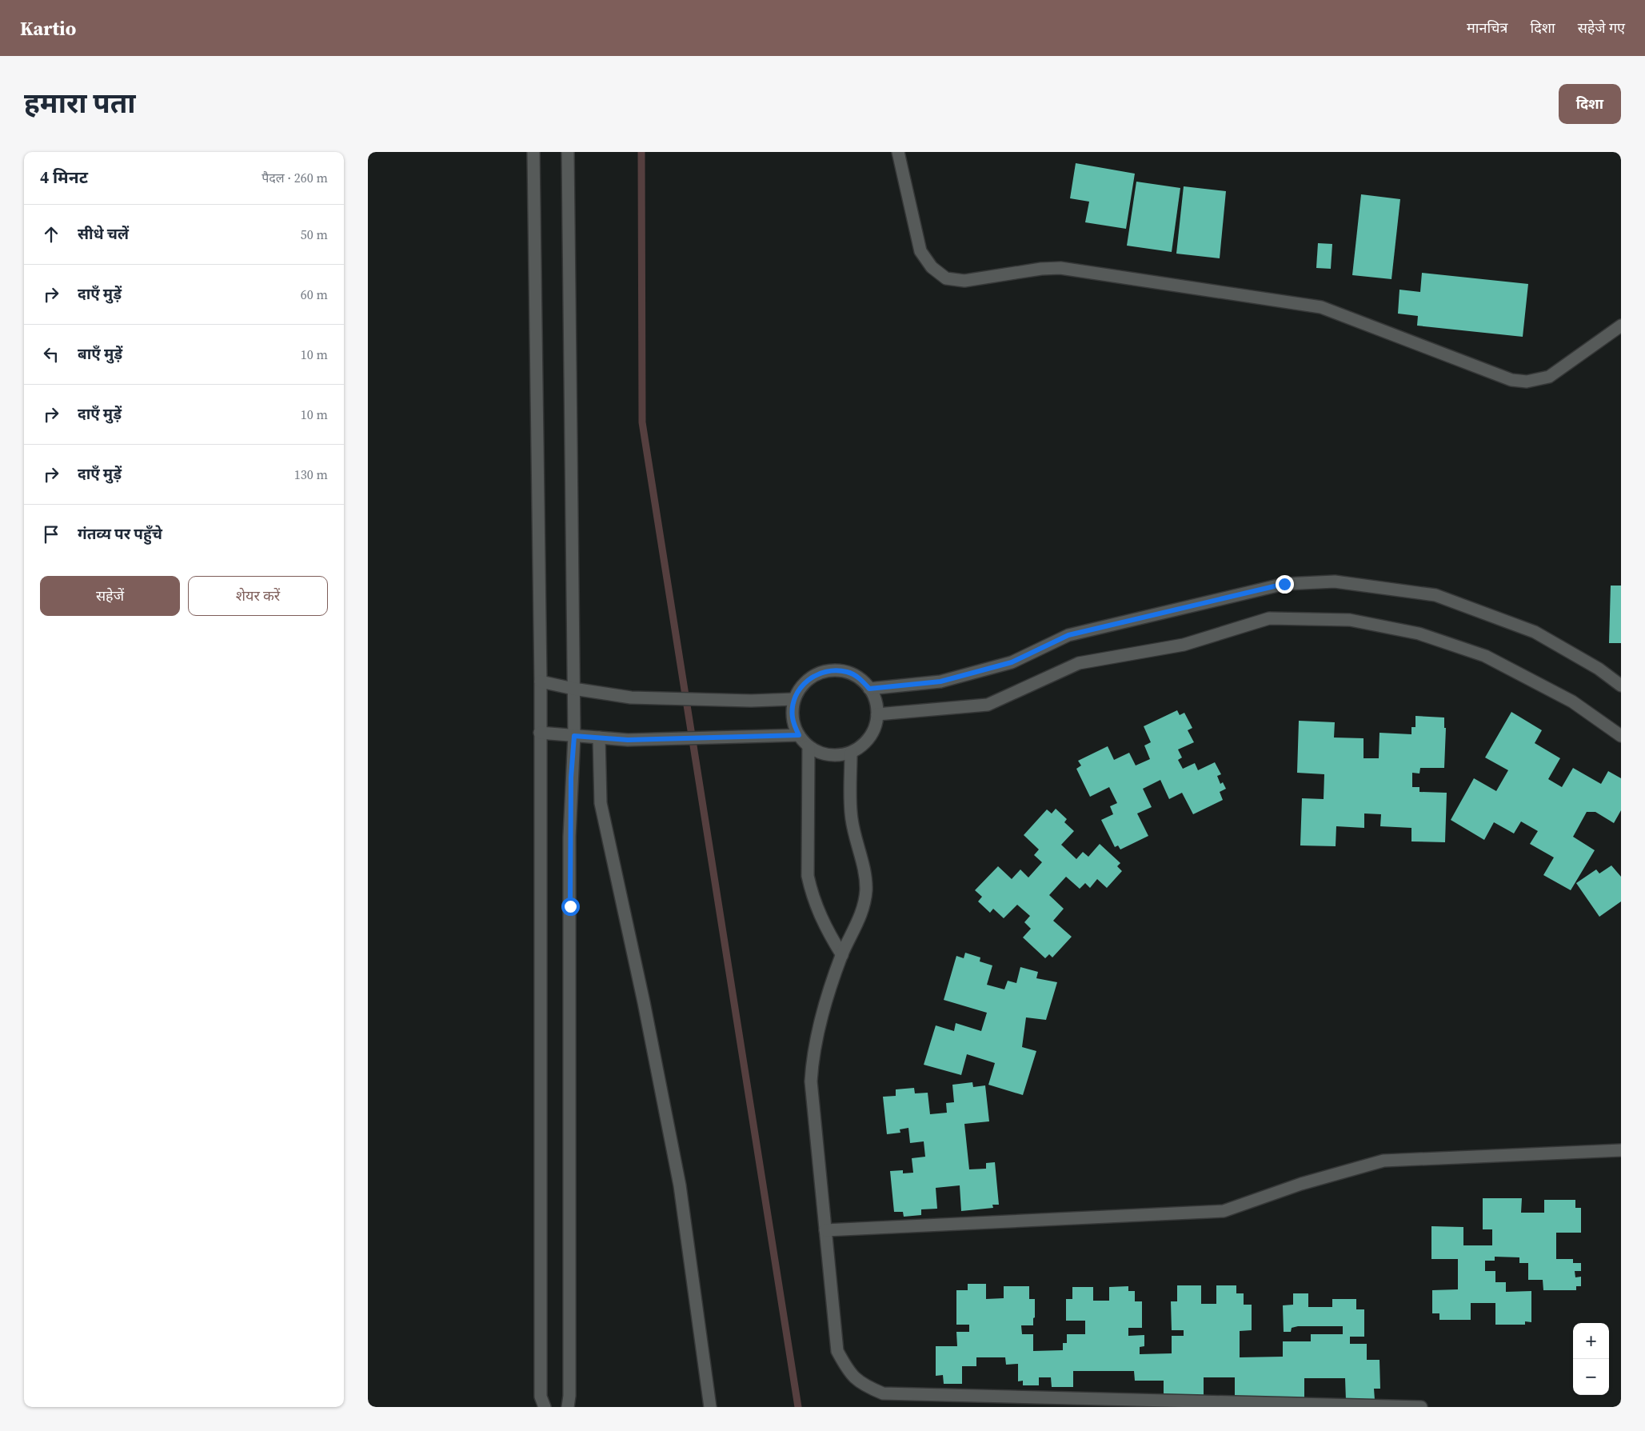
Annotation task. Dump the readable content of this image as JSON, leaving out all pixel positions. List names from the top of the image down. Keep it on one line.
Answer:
{"page":{"header":"Kartio","nav":["मानचित्र","दिशा","सहेजे गए"],"title":"हमारा पता","buttons":["दिशा",["सहेजें","शेयर करें"]],"heading":["4 मिनट","पैदल · 260 m"],"list":[["सीधे चलें","50 m"],["दाएँ मुड़ें","60 m"],["बाएँ मुड़ें","10 m"],["दाएँ मुड़ें","10 m"],["दाएँ मुड़ें","130 m"],"गंतव्य पर पहुँचे"],"map_buttons":["+","−"]}}
